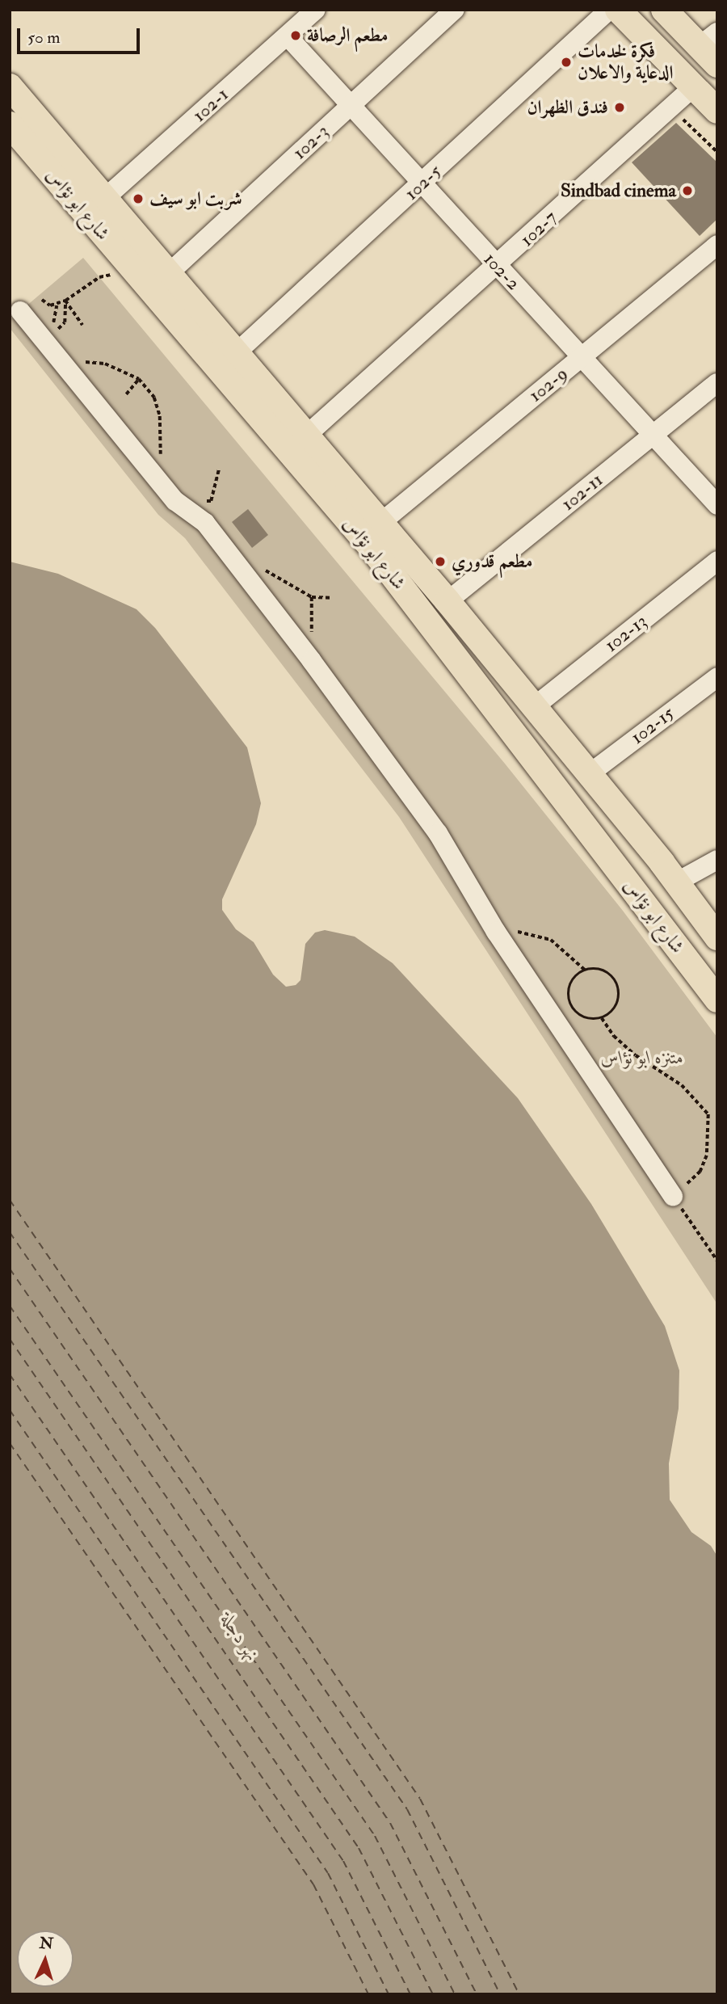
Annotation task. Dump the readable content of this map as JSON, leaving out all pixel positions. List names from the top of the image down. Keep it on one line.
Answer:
{"streets":{"main road":["شارع ابو نؤاس"],"street":["102-1","102-3","102-5","102-7","102-2","102-9","102-11","102-13","102-15"]},"crossings":[["102-1","شارع ابو نؤاس"],["102-1","102-2"],["102-3","شارع ابو نؤاس"],["102-3","102-2"],["102-5","شارع ابو نؤاس"],["102-5","102-2"],["شارع ابو نؤاس","102-7"],["شارع ابو نؤاس","102-9"],["شارع ابو نؤاس","102-11"],["شارع ابو نؤاس","102-13"],["شارع ابو نؤاس","102-15"],["102-7","102-2"],["102-2","102-9"],["102-2","102-11"]],"water":["نهر دجلة"],"parks":["متنزه ابو نؤاس"],"places":["مطعم الرصافة","فكرة لخدمات الدعاية والاعلان","فندق الظهران","Sindbad cinema","شربت ابو سيف","مطعم قدوري"],"scale_bar":"50 m","north":"top"}
